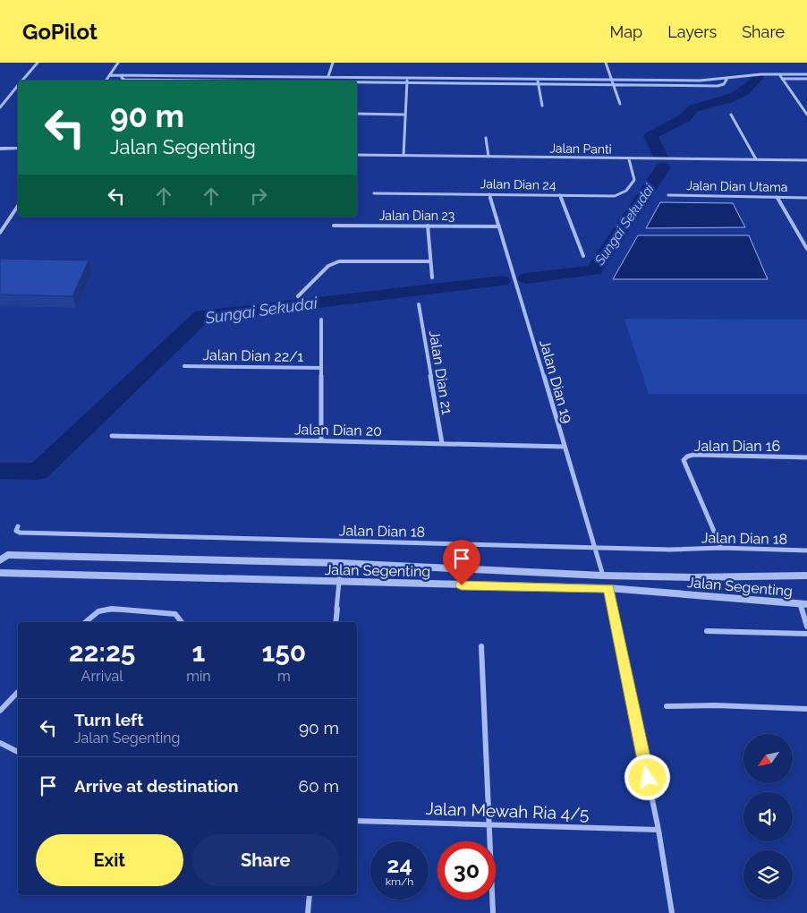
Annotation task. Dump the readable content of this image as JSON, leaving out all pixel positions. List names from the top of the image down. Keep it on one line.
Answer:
{"streets":{"street":["Jalan Panti","Jalan Dian 24","Jalan Dian Utama","Jalan Dian 23","Jalan Dian 22/1","Jalan Dian 21","Jalan Dian 19","Jalan Dian 20","Jalan Dian 16","Jalan Dian 18","Jalan Segenting","Jalan Mewah Ria 4/5"]},"crossings":[["Jalan Panti","Jalan Dian 24"],["Jalan Dian 24","Jalan Dian 19"],["Jalan Dian 23","Jalan Dian 19"],["Jalan Dian 21","Jalan Dian 20"],["Jalan Dian 19","Jalan Dian 20"],["Jalan Dian 19","Jalan Dian 18"],["Jalan Dian 19","Jalan Segenting"],["Jalan Dian 16","Jalan Dian 18"]],"water":["Sungai Sekudai"],"north":"bottom left","page":{"header":"GoPilot","nav":["Map","Layers","Share"],"turn":["90 m","Jalan Segenting"],"eta":["22:25","Arrival","1","min","150","m"],"list":[{"name":"Turn left","note":"Jalan Segenting","value":"90 m"},{"name":"Arrive at destination","value":"60 m"}],"buttons":["Exit","Share"],"speed":"24 km/h","limit":"30"}}
